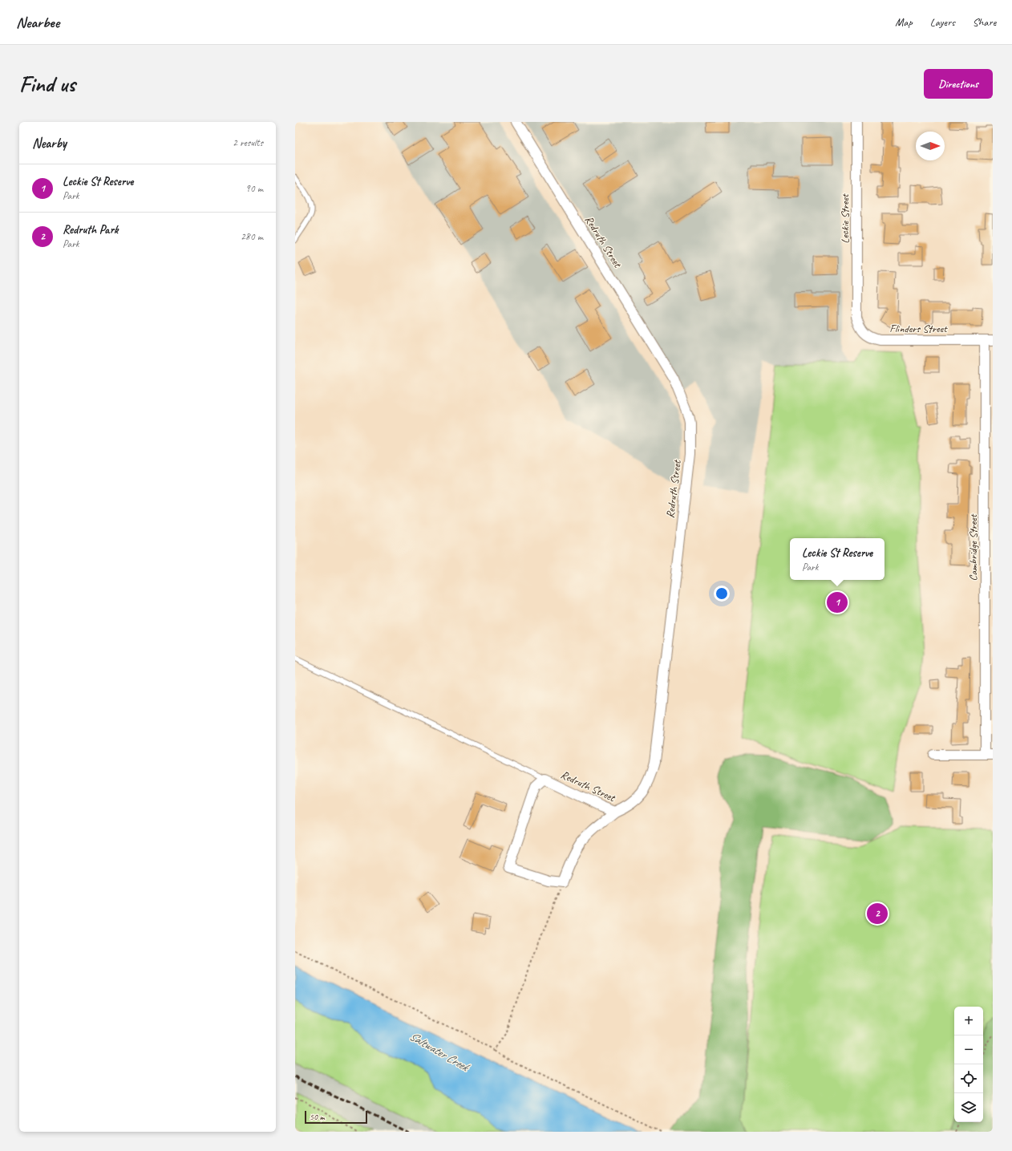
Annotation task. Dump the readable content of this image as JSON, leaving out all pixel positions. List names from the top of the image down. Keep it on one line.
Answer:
{"streets":{"street":["Leckie Street","Redruth Street","Flinders Street","Cambridge Street"]},"crossings":[["Leckie Street","Flinders Street"],["Flinders Street","Cambridge Street"]],"water":["Saltwater Creek"],"scale_bar":"50 m","north":"right","page":{"header":"Nearbee","nav":["Map","Layers","Share"],"buttons":"Directions","title":"Find us","heading":["Nearby","2 results"],"list":[{"mark":"1","name":"Leckie St Reserve","note":"Park","value":"90 m"},{"mark":"2","name":"Redruth Park","note":"Park","value":"280 m"}],"popup":["Leckie St Reserve","Park"],"pins":["1","2"],"map_buttons":["+","−"],"scale":"50 m"}}
